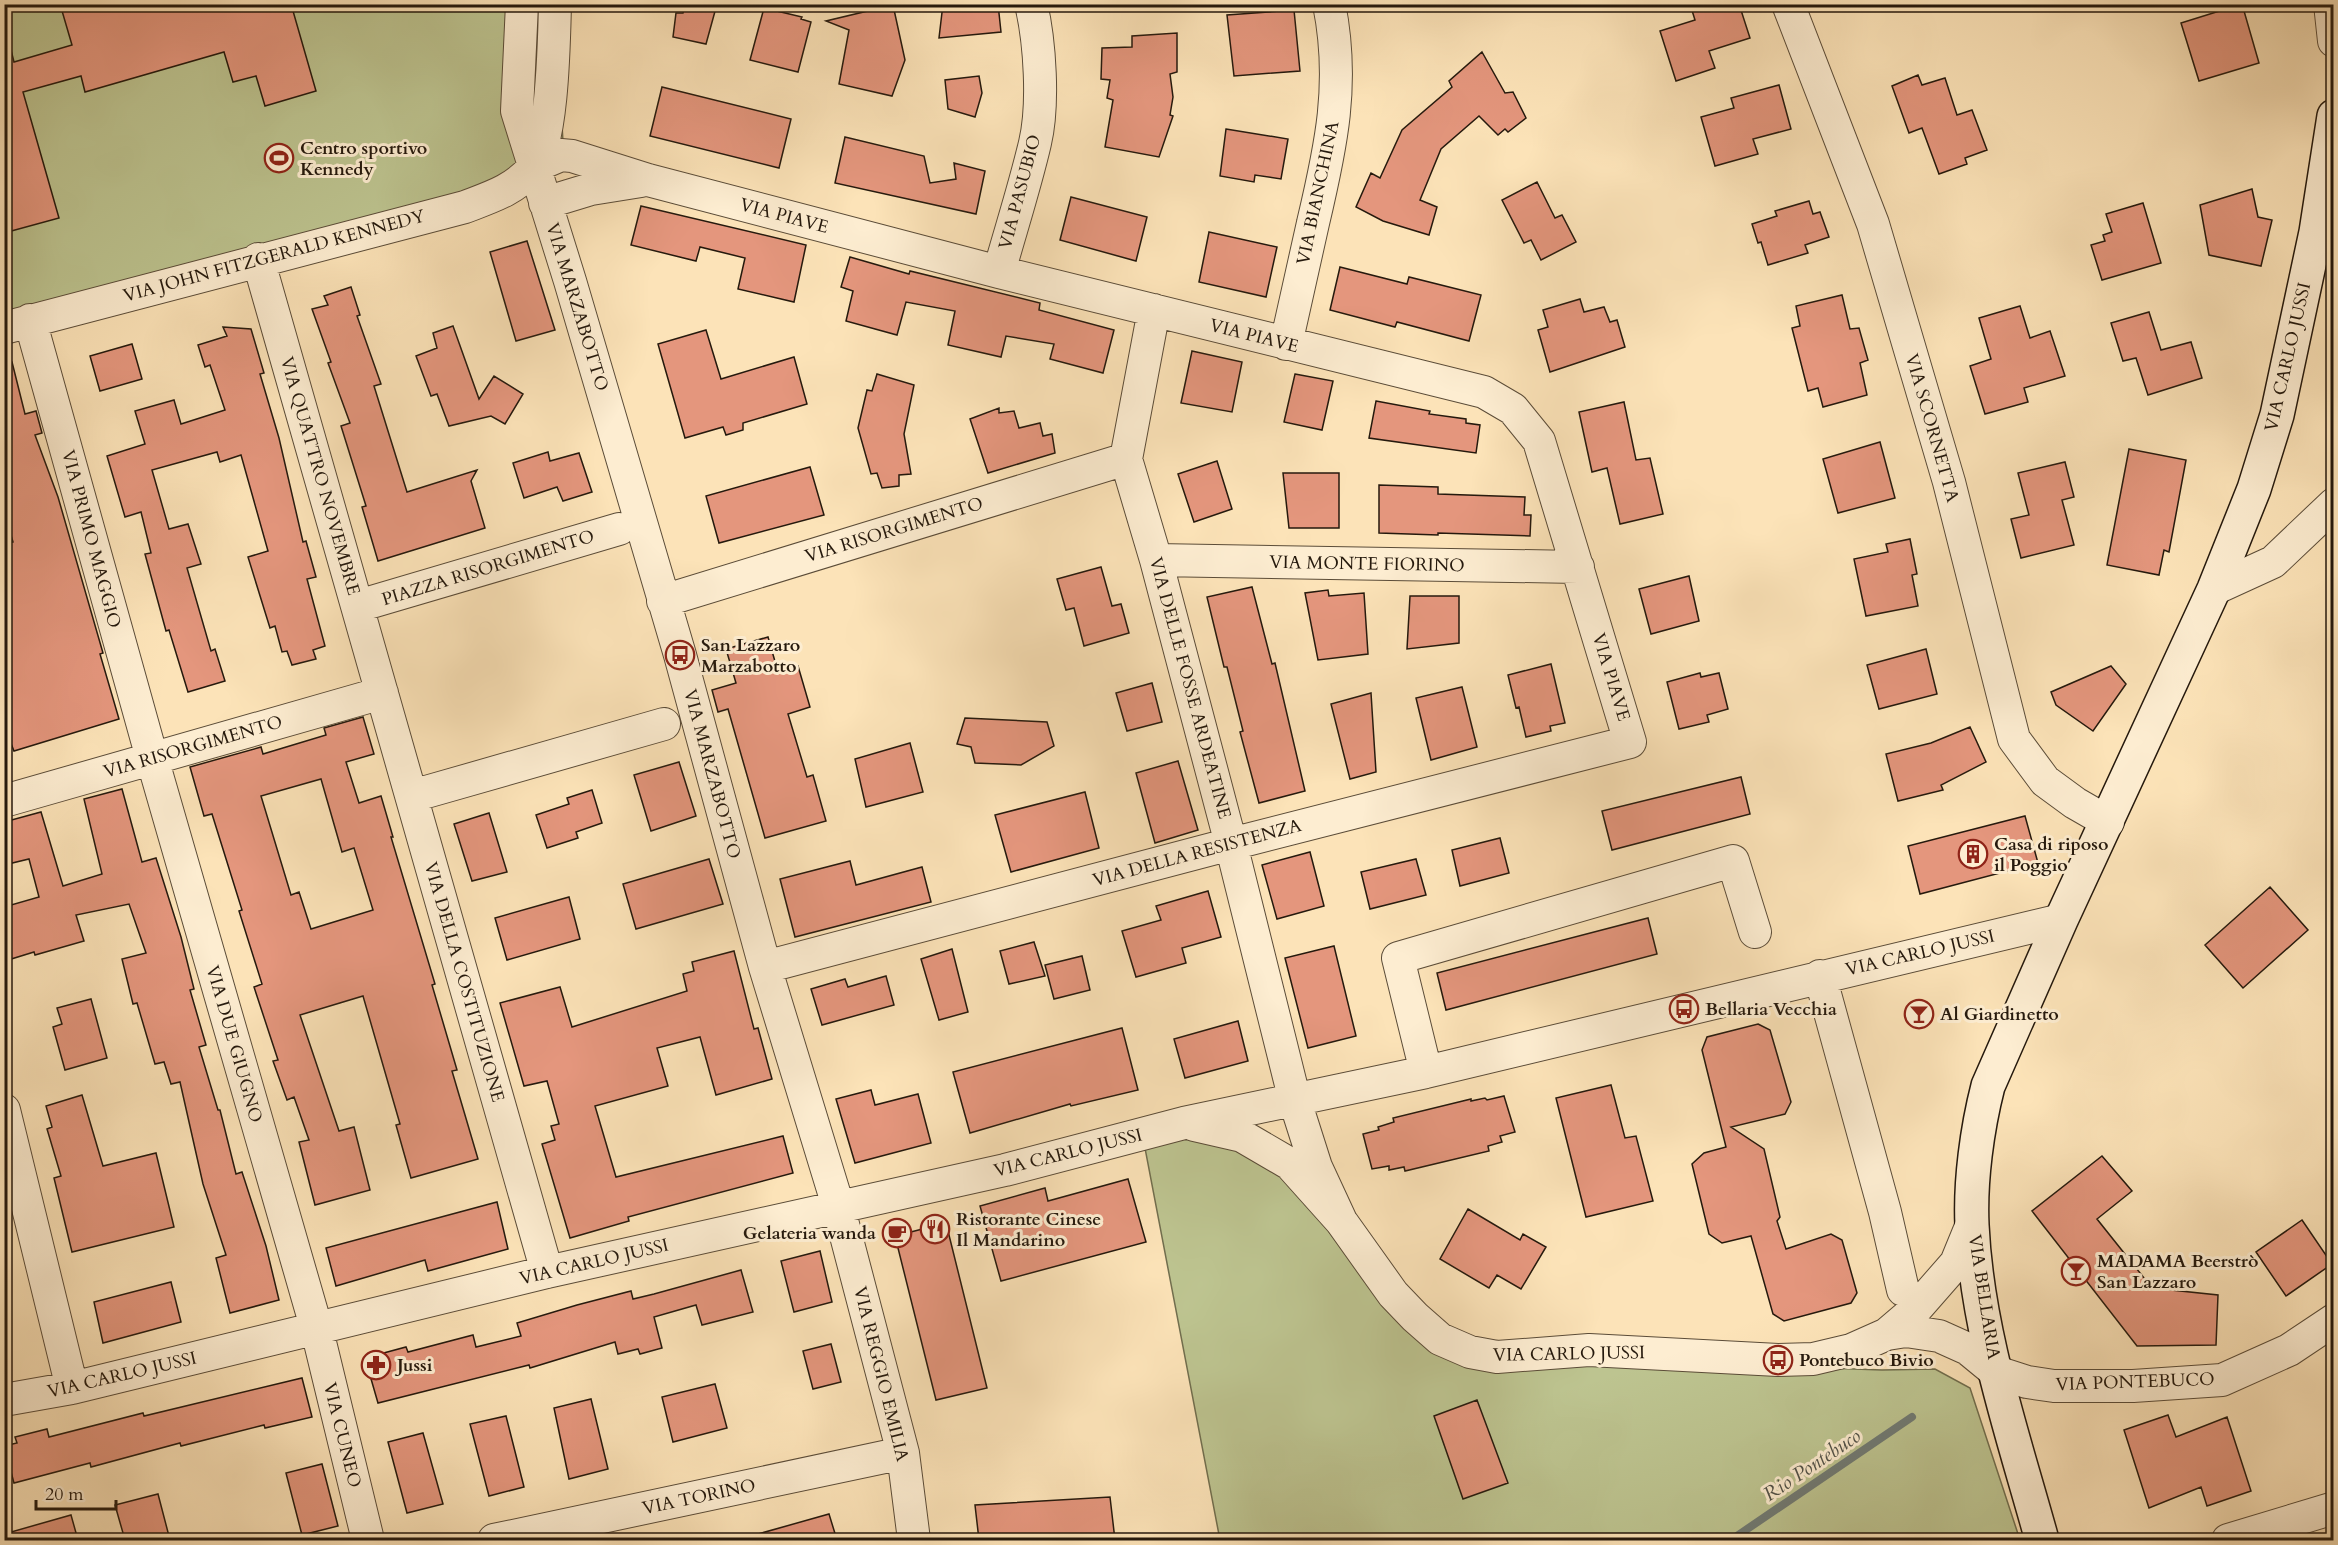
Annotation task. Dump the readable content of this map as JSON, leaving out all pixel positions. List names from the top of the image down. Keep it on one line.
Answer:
{"streets":{"street":["VIA PASUBIO","VIA BIANCHINA","VIA PIAVE","VIA JOHN FITZGERALD KENNEDY","VIA MARZABOTTO","VIA CARLO JUSSI","VIA SCORNETTA","VIA QUATTRO NOVEMBRE","VIA RISORGIMENTO","VIA PRIMO MAGGIO","VIA MONTE FIORINO","PIAZZA RISORGIMENTO","VIA DELLE FOSSE ARDEATINE","VIA DELLA RESISTENZA","VIA DELLA COSTITUZIONE","VIA DUE GIUGNO","VIA BELLARIA","VIA REGGIO EMILIA","VIA PONTEBUCO","VIA CUNEO","VIA TORINO"]},"crossings":[["VIA PASUBIO","VIA PIAVE"],["VIA BIANCHINA","VIA PIAVE"],["VIA PIAVE","VIA JOHN FITZGERALD KENNEDY"],["VIA PIAVE","VIA MARZABOTTO"],["VIA PIAVE","VIA MONTE FIORINO"],["VIA PIAVE","VIA DELLE FOSSE ARDEATINE"],["VIA PIAVE","VIA DELLA RESISTENZA"],["VIA JOHN FITZGERALD KENNEDY","VIA MARZABOTTO"],["VIA JOHN FITZGERALD KENNEDY","VIA QUATTRO NOVEMBRE"],["VIA JOHN FITZGERALD KENNEDY","VIA PRIMO MAGGIO"],["VIA MARZABOTTO","VIA CARLO JUSSI"],["VIA MARZABOTTO","VIA RISORGIMENTO"],["VIA MARZABOTTO","VIA DELLA RESISTENZA"],["VIA MARZABOTTO","VIA REGGIO EMILIA"],["VIA CARLO JUSSI","VIA SCORNETTA"],["VIA CARLO JUSSI","VIA DELLE FOSSE ARDEATINE"],["VIA CARLO JUSSI","VIA DELLA COSTITUZIONE"],["VIA CARLO JUSSI","VIA DUE GIUGNO"],["VIA CARLO JUSSI","VIA BELLARIA"],["VIA CARLO JUSSI","VIA REGGIO EMILIA"],["VIA CARLO JUSSI","VIA PONTEBUCO"],["VIA CARLO JUSSI","VIA CUNEO"],["VIA QUATTRO NOVEMBRE","VIA RISORGIMENTO"],["VIA QUATTRO NOVEMBRE","PIAZZA RISORGIMENTO"],["VIA QUATTRO NOVEMBRE","VIA DELLA COSTITUZIONE"],["VIA RISORGIMENTO","VIA PRIMO MAGGIO"],["VIA RISORGIMENTO","VIA DELLE FOSSE ARDEATINE"],["VIA RISORGIMENTO","VIA DELLA COSTITUZIONE"],["VIA RISORGIMENTO","VIA DUE GIUGNO"],["VIA PRIMO MAGGIO","VIA DUE GIUGNO"],["VIA MONTE FIORINO","VIA DELLE FOSSE ARDEATINE"],["VIA DELLE FOSSE ARDEATINE","VIA DELLA RESISTENZA"],["VIA DUE GIUGNO","VIA CUNEO"],["VIA BELLARIA","VIA PONTEBUCO"],["VIA REGGIO EMILIA","VIA TORINO"]],"water":["Rio Pontebuco"],"places":{"sports":["Centro sportivo Kennedy"],"bus stop":["San Lazzaro Marzabotto","Bellaria Vecchia","Pontebuco Bivio"],"building":["Casa di riposo il Poggio"],"bar":["Al Giardinetto","MADAMA Beerstrò San Lazzaro"],"restaurant":["Ristorante Cinese Il Mandarino"],"cafe":["Gelateria wanda"],"pharmacy":["Jussi"]},"scale_bar":"20 m"}
